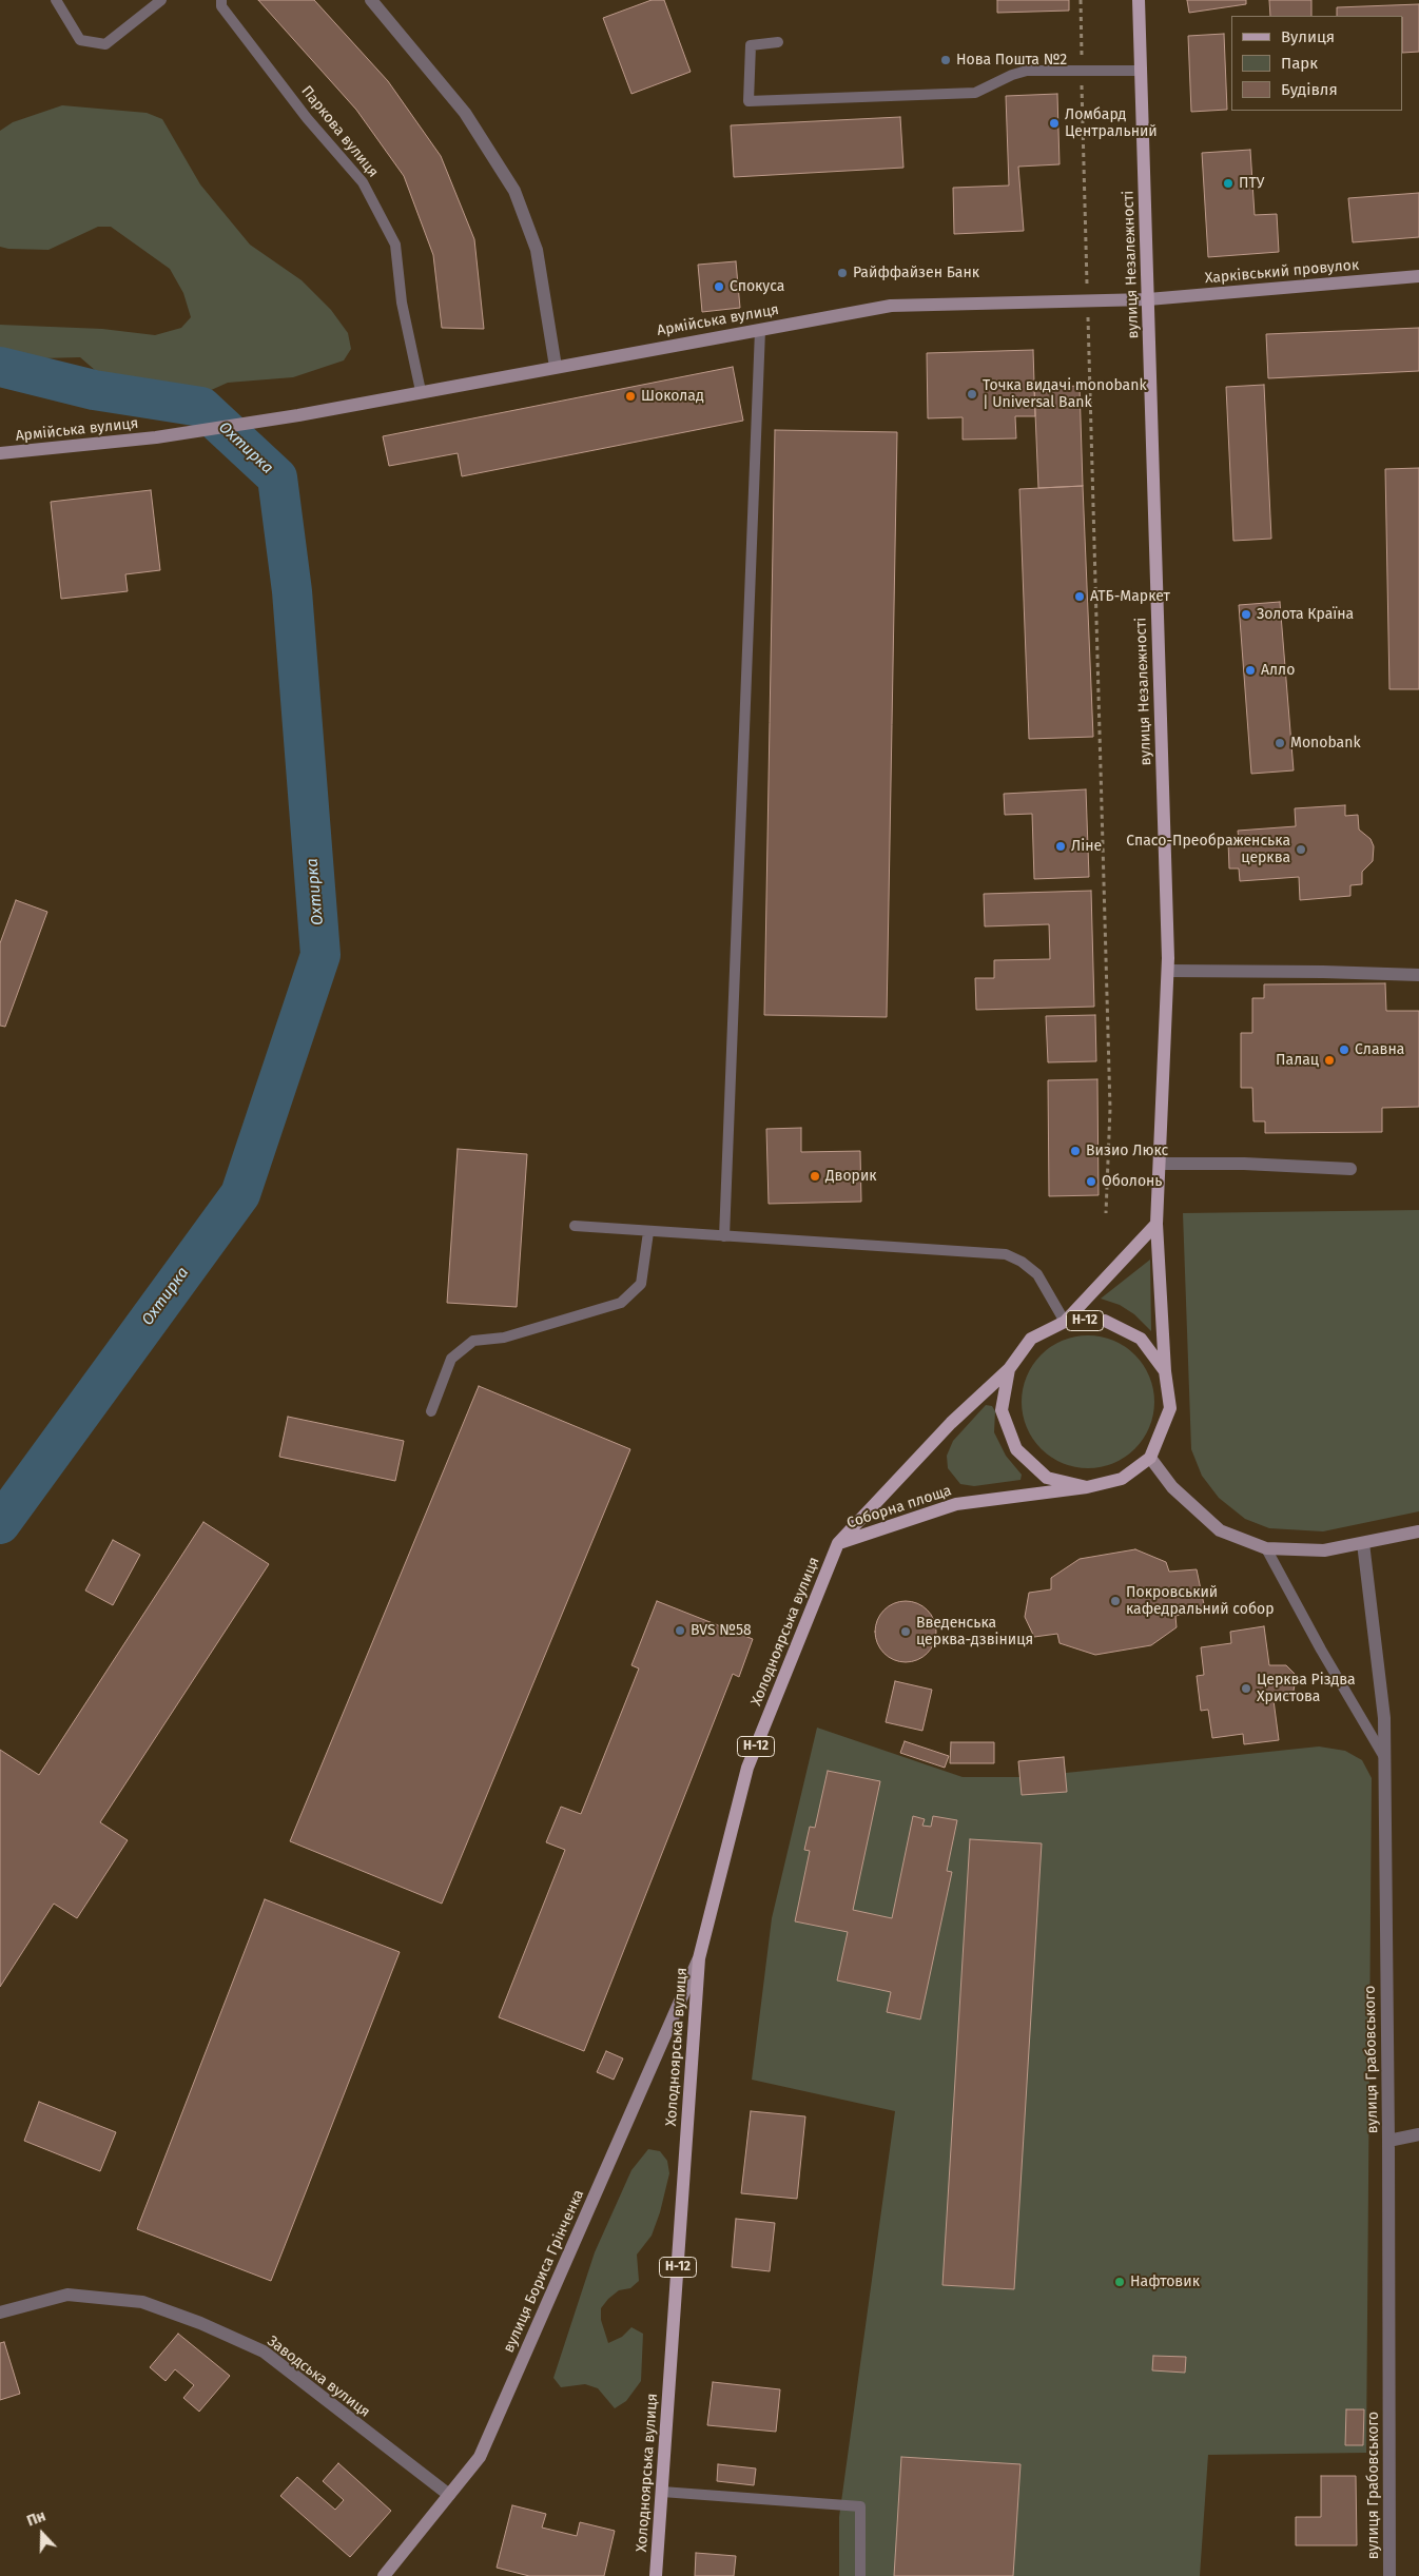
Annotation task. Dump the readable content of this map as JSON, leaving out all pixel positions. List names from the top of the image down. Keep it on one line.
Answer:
{"streets":{"main road":["вулиця Незалежності","Н-12","Соборна площа","Холодноярська вулиця"],"street":["Харківський провулок","Армійська вулиця","вулиця Грабовського","вулиця Бориса Грінченка","Заводська вулиця"],"lane":["Паркова вулиця"]},"crossings":[["Паркова вулиця","Армійська вулиця"],["вулиця Незалежності","Харківський провулок"],["вулиця Незалежності","Армійська вулиця"],["вулиця Незалежності","Соборна площа"],["Харківський провулок","Армійська вулиця"],["Соборна площа","Холодноярська вулиця"],["Холодноярська вулиця","вулиця Бориса Грінченка"],["вулиця Бориса Грінченка","Заводська вулиця"]],"water":["Охтирка"],"places":["Нова Пошта №2","Ломбард Центральний","ПТУ","Райффайзен Банк","Спокуса","Точка видачі monobank | Universal Bank","Шоколад","АТБ-Маркет","Золота Країна","Алло","Monobank","Ліне","Спасо-Преображенська церква","Славна","Палац","Визио Люкс","Дворик","Оболонь","Покровський кафедральний собор","BVS №58","Введенська церква-дзвіниця","Церква Різдва Христова","Нафтовик"],"legend":["Вулиця","Парк","Будівля"],"north":"top"}
